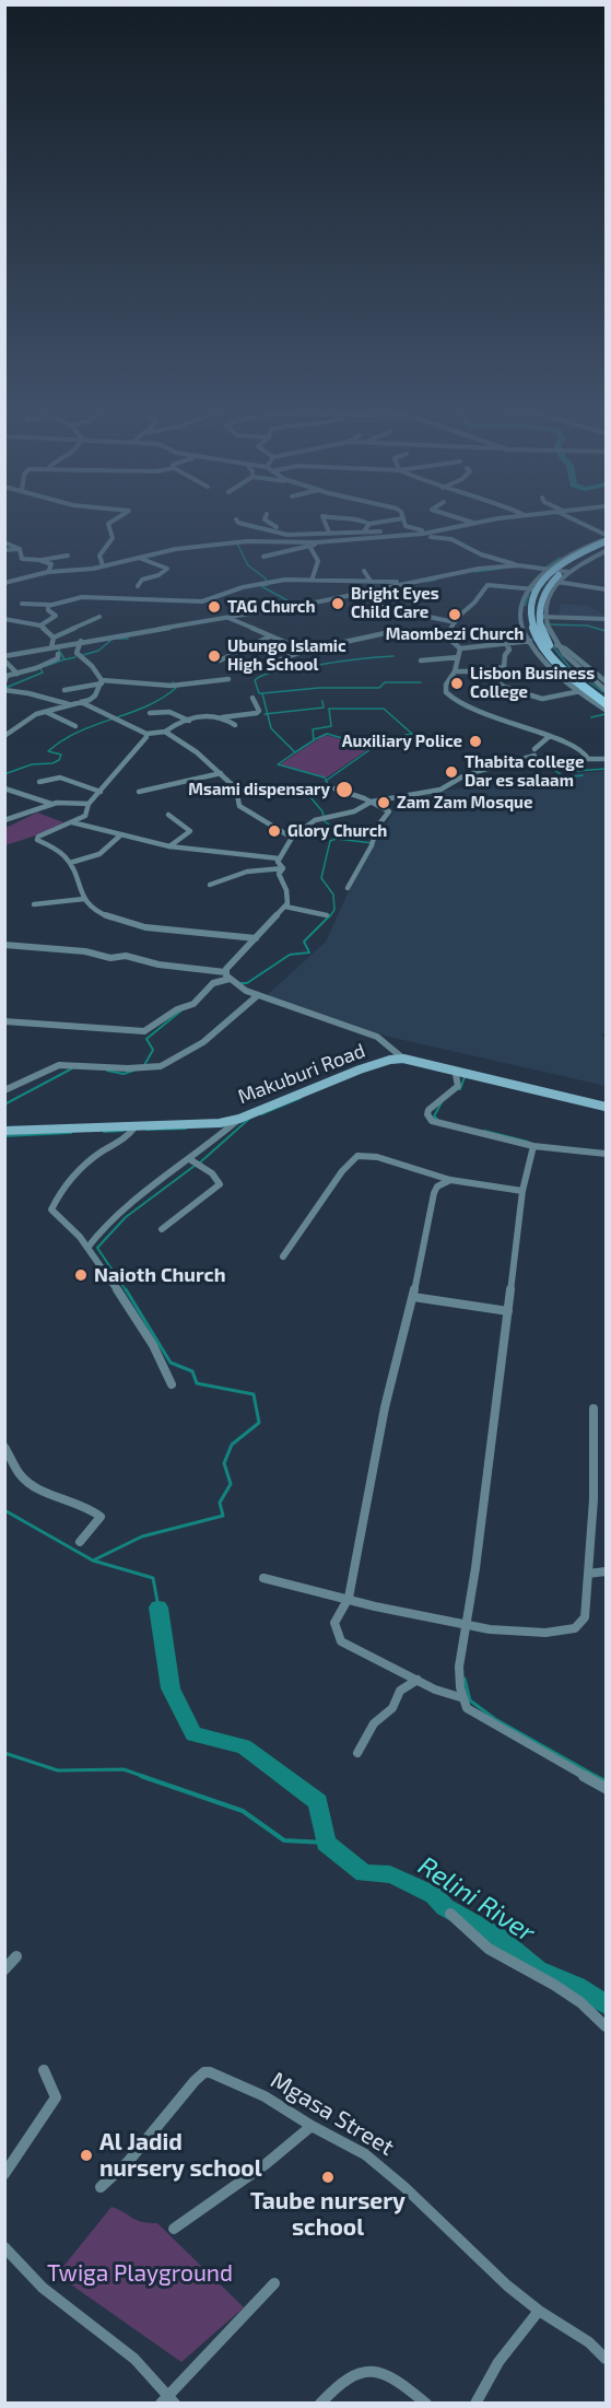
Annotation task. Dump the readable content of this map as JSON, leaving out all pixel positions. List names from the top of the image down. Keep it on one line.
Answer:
{"streets":{"street":["Makuburi Road","Mgasa Street"]},"water":["Relini River"],"parks":["Twiga Playground"],"places":["Bright Eyes Child Care","TAG Church","Maombezi Church","Ubungo Islamic High School","Lisbon Business College","Auxiliary Police","Thabita college Dar es salaam","Msami dispensary","Zam Zam Mosque","Glory Church","Naioth Church","Al Jadid nursery school","Taube nursery school"]}
